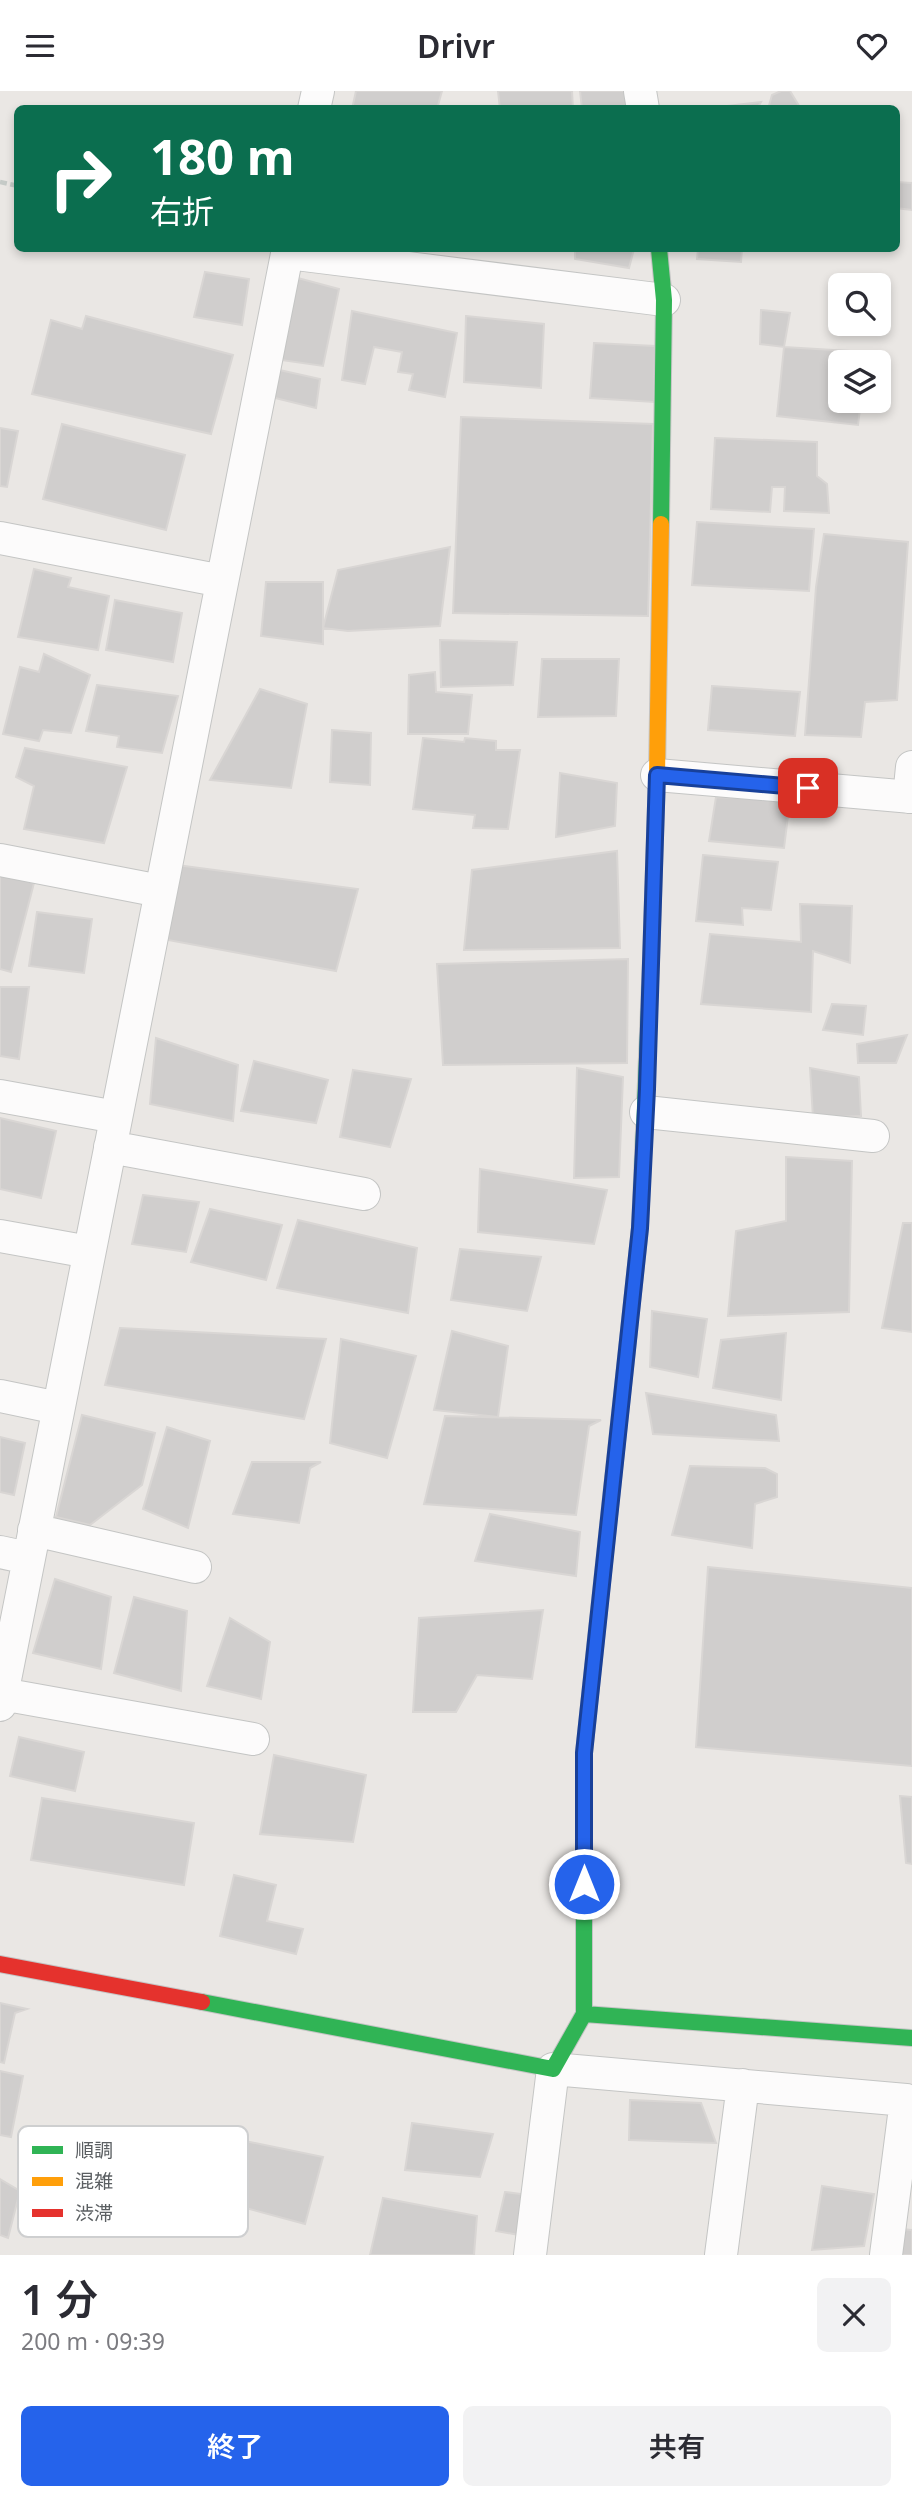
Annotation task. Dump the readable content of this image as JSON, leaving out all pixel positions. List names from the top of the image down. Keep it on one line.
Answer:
{"legend":["順調","混雑","渋滞"],"page":{"header":"Drivr","turn":["180 m","右折"],"heading":["1 分","200 m · 09:39"],"buttons":["終了","共有"]}}
